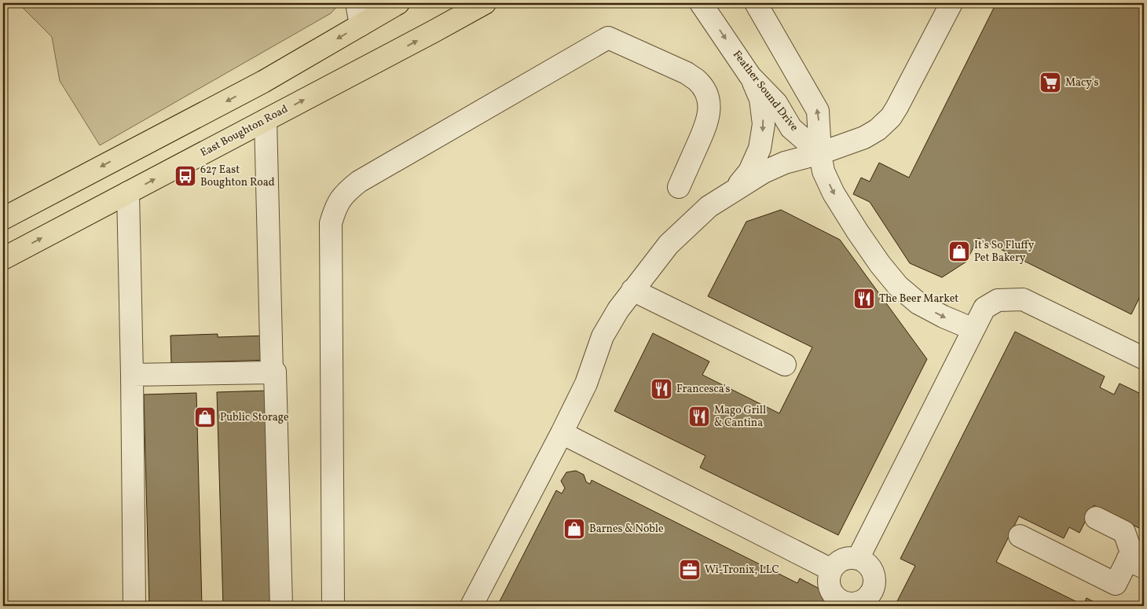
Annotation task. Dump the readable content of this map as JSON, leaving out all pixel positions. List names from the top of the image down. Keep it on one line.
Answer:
{"streets":{"main road":["East Boughton Road"],"lane":["Feather Sound Drive"]},"places":{"supermarket":["Macy's"],"bus stop":["627 East Boughton Road"],"shop":["It's So Fluffy Pet Bakery","Public Storage","Barnes & Noble"],"restaurant":["The Beer Market","Francesca's","Mago Grill & Cantina"],"office":["Wi-Tronix, LLC"]}}
